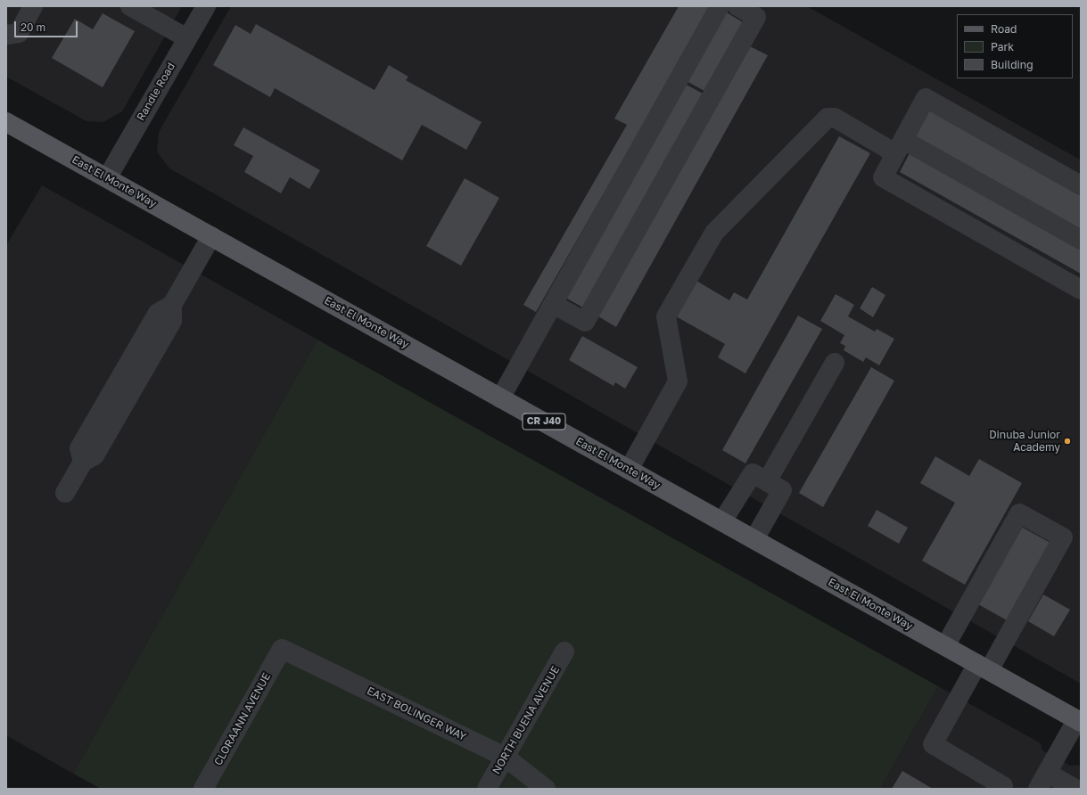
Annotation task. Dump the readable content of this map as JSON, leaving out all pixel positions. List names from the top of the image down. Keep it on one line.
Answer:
{"streets":{"main road":["East El Monte Way","CR J40"],"street":["Randle Road","EAST BOLINGER WAY","CLORAANN AVENUE","NORTH BUENA AVENUE"]},"crossings":[["Randle Road","East El Monte Way"],["EAST BOLINGER WAY","CLORAANN AVENUE"],["EAST BOLINGER WAY","NORTH BUENA AVENUE"]],"places":["Dinuba Junior Academy"],"legend":["Road","Park","Building"],"scale_bar":"20 m"}
